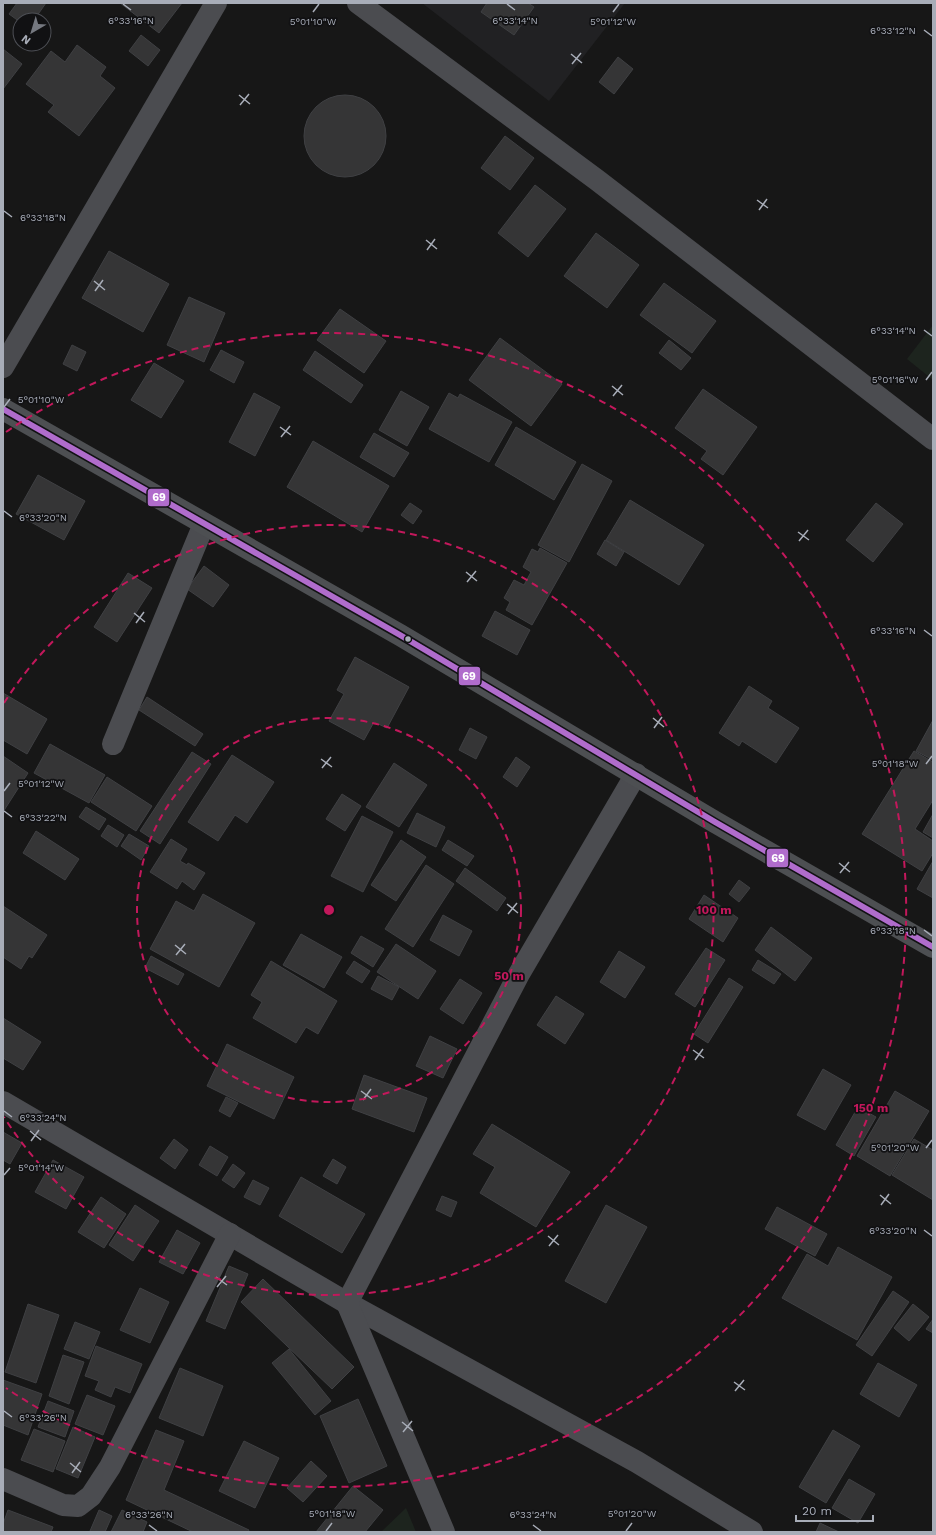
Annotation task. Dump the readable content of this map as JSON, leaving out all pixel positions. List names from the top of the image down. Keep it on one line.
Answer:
{"lines":["transit line 69"],"scale_bar":"20 m","north":"bottom left","coordinates":["6°33'16\"N","6°33'14\"N","5°01'10\"W","5°01'12\"W","6°33'12\"N","6°33'18\"N","5°01'16\"W","6°33'20\"N","5°01'18\"W","6°33'22\"N","6°33'24\"N","5°01'20\"W","5°01'14\"W","6°33'26\"N"],"rings":["100 m","50 m","150 m"]}
